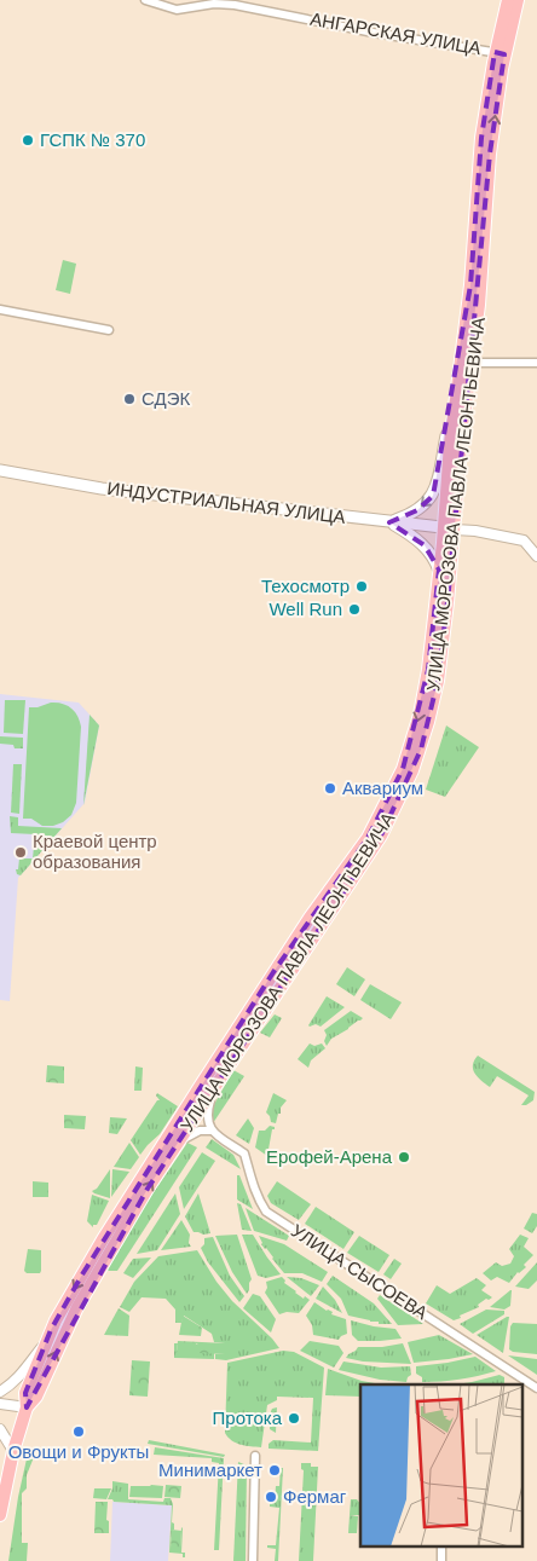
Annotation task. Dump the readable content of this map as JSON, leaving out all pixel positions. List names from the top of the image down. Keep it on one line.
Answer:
{"streets":{"main road":["ИНДУСТРИАЛЬНАЯ УЛИЦА","УЛИЦА МОРОЗОВА ПАВЛА ЛЕОНТЬЕВИЧА"],"street":["АНГАРСКАЯ УЛИЦА","УЛИЦА СЫСОЕВА"]},"crossings":[["АНГАРСКАЯ УЛИЦА","УЛИЦА МОРОЗОВА ПАВЛА ЛЕОНТЬЕВИЧА"],["ИНДУСТРИАЛЬНАЯ УЛИЦА","УЛИЦА МОРОЗОВА ПАВЛА ЛЕОНТЬЕВИЧА"]],"places":["ГСПК № 370","СДЭК","Техосмотр","Well Run","Аквариум","Краевой центр образования","Ерофей-Арена","Протока","Овощи и Фрукты","Минимаркет","Фермаг"]}
